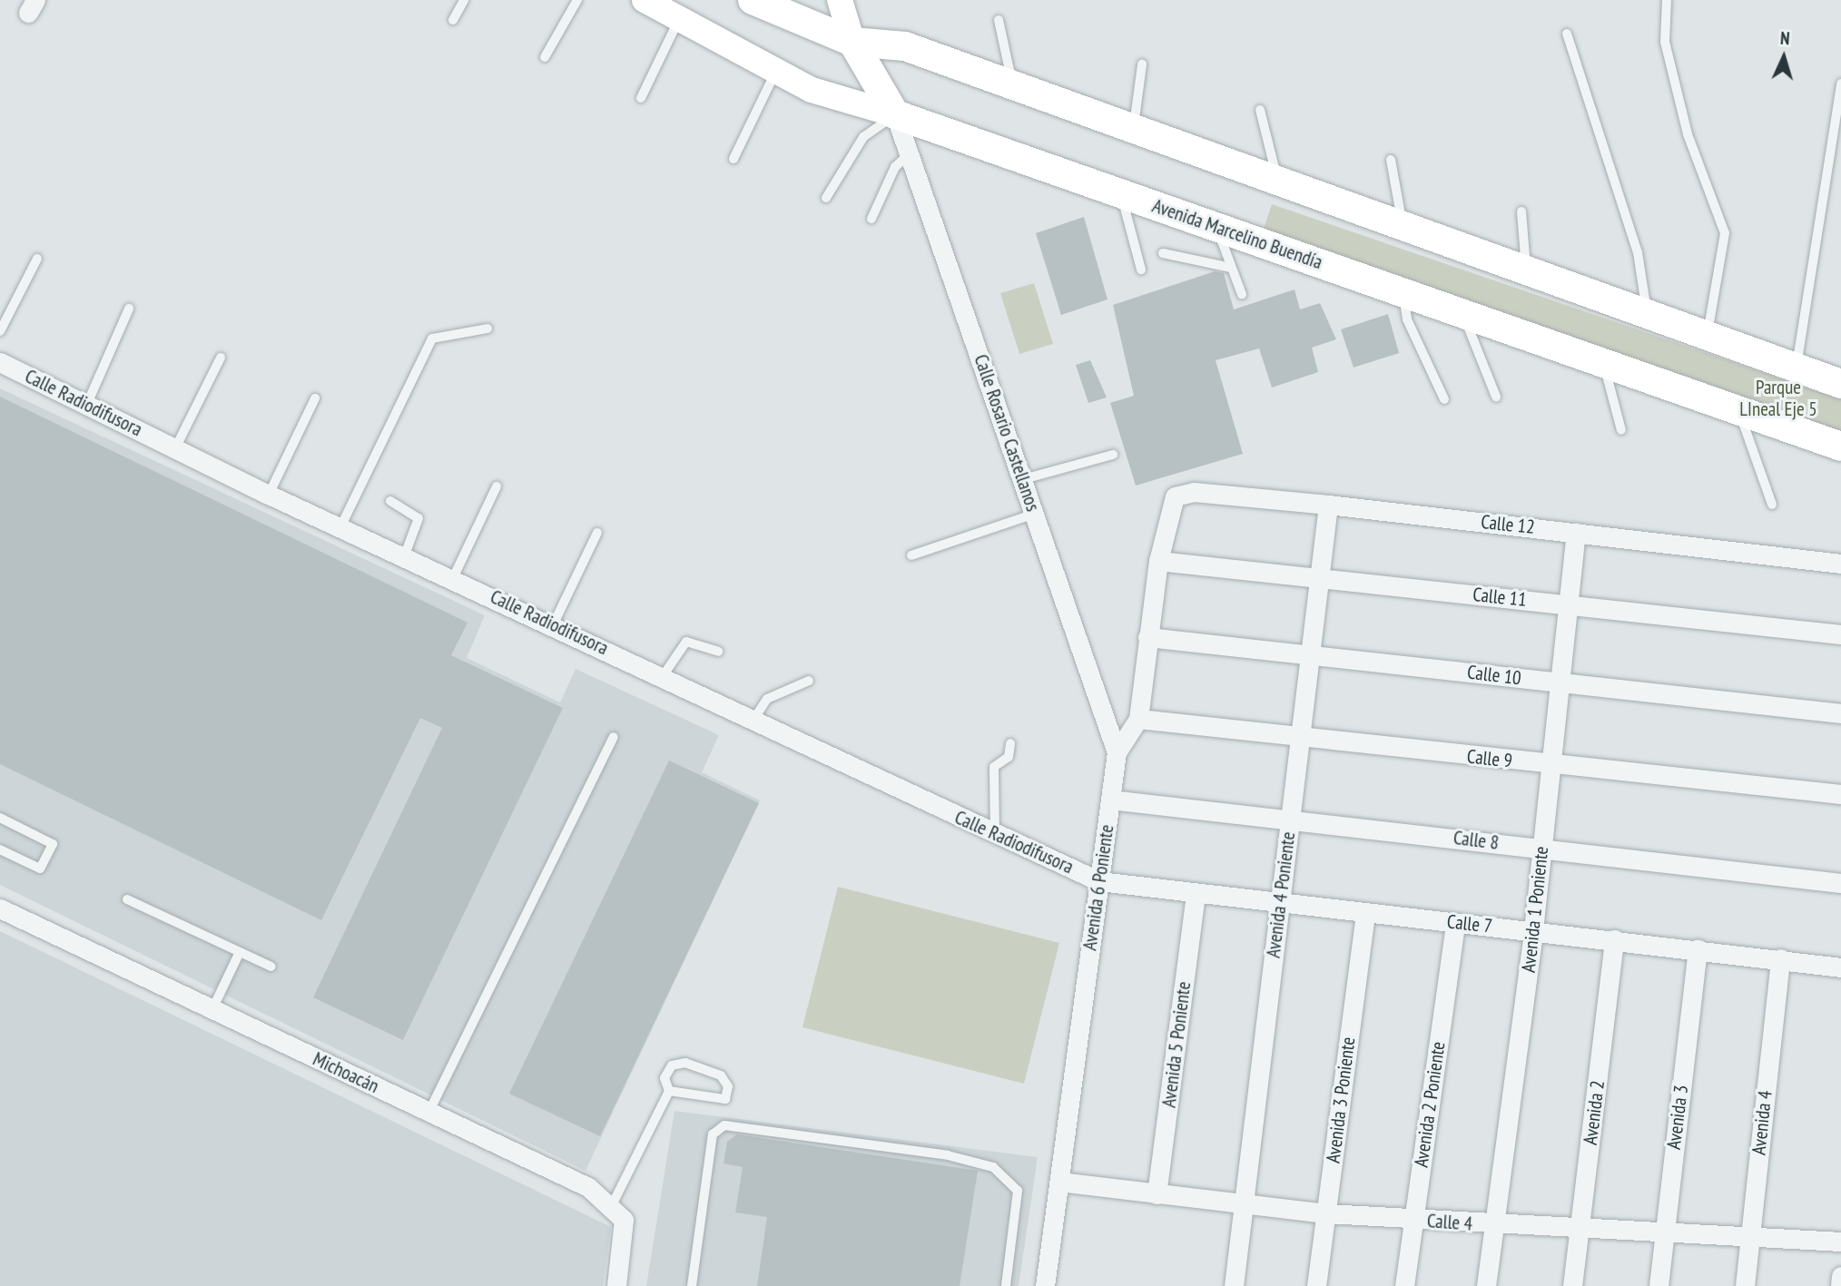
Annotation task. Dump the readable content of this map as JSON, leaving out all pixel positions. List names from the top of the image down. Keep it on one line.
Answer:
{"streets":{"main road":["Avenida Marcelino Buendía"],"street":["Calle Radiodifusora","Calle Rosario Castellanos","Calle 12","Calle 11","Calle 10","Calle 9","Calle 8","Avenida 6 Poniente","Avenida 4 Poniente","Avenida 1 Poniente","Calle 7","Avenida 5 Poniente","Michoacán","Avenida 3 Poniente","Avenida 2 Poniente","Avenida 2","Avenida 3","Avenida 4","Calle 4"]},"crossings":[["Avenida Marcelino Buendía","Calle Rosario Castellanos"],["Calle Radiodifusora","Avenida 6 Poniente"],["Calle Radiodifusora","Calle 7"],["Calle Rosario Castellanos","Avenida 6 Poniente"],["Calle 12","Avenida 6 Poniente"],["Calle 12","Avenida 4 Poniente"],["Calle 12","Avenida 1 Poniente"],["Calle 11","Avenida 6 Poniente"],["Calle 11","Avenida 4 Poniente"],["Calle 11","Avenida 1 Poniente"],["Calle 10","Avenida 6 Poniente"],["Calle 10","Avenida 4 Poniente"],["Calle 10","Avenida 1 Poniente"],["Calle 9","Avenida 6 Poniente"],["Calle 9","Avenida 4 Poniente"],["Calle 9","Avenida 1 Poniente"],["Calle 8","Avenida 6 Poniente"],["Calle 8","Avenida 4 Poniente"],["Calle 8","Avenida 1 Poniente"],["Avenida 6 Poniente","Calle 7"],["Avenida 6 Poniente","Calle 4"],["Avenida 4 Poniente","Calle 7"],["Avenida 4 Poniente","Calle 4"],["Avenida 1 Poniente","Calle 7"],["Avenida 1 Poniente","Calle 4"],["Calle 7","Avenida 5 Poniente"],["Calle 7","Avenida 3 Poniente"],["Calle 7","Avenida 2 Poniente"],["Calle 7","Avenida 2"],["Calle 7","Avenida 3"],["Calle 7","Avenida 4"],["Avenida 5 Poniente","Calle 4"],["Avenida 3 Poniente","Calle 4"],["Avenida 2 Poniente","Calle 4"],["Avenida 2","Calle 4"],["Avenida 3","Calle 4"],["Avenida 4","Calle 4"]],"parks":["Parque LIneal Eje 5"],"north":"top"}
